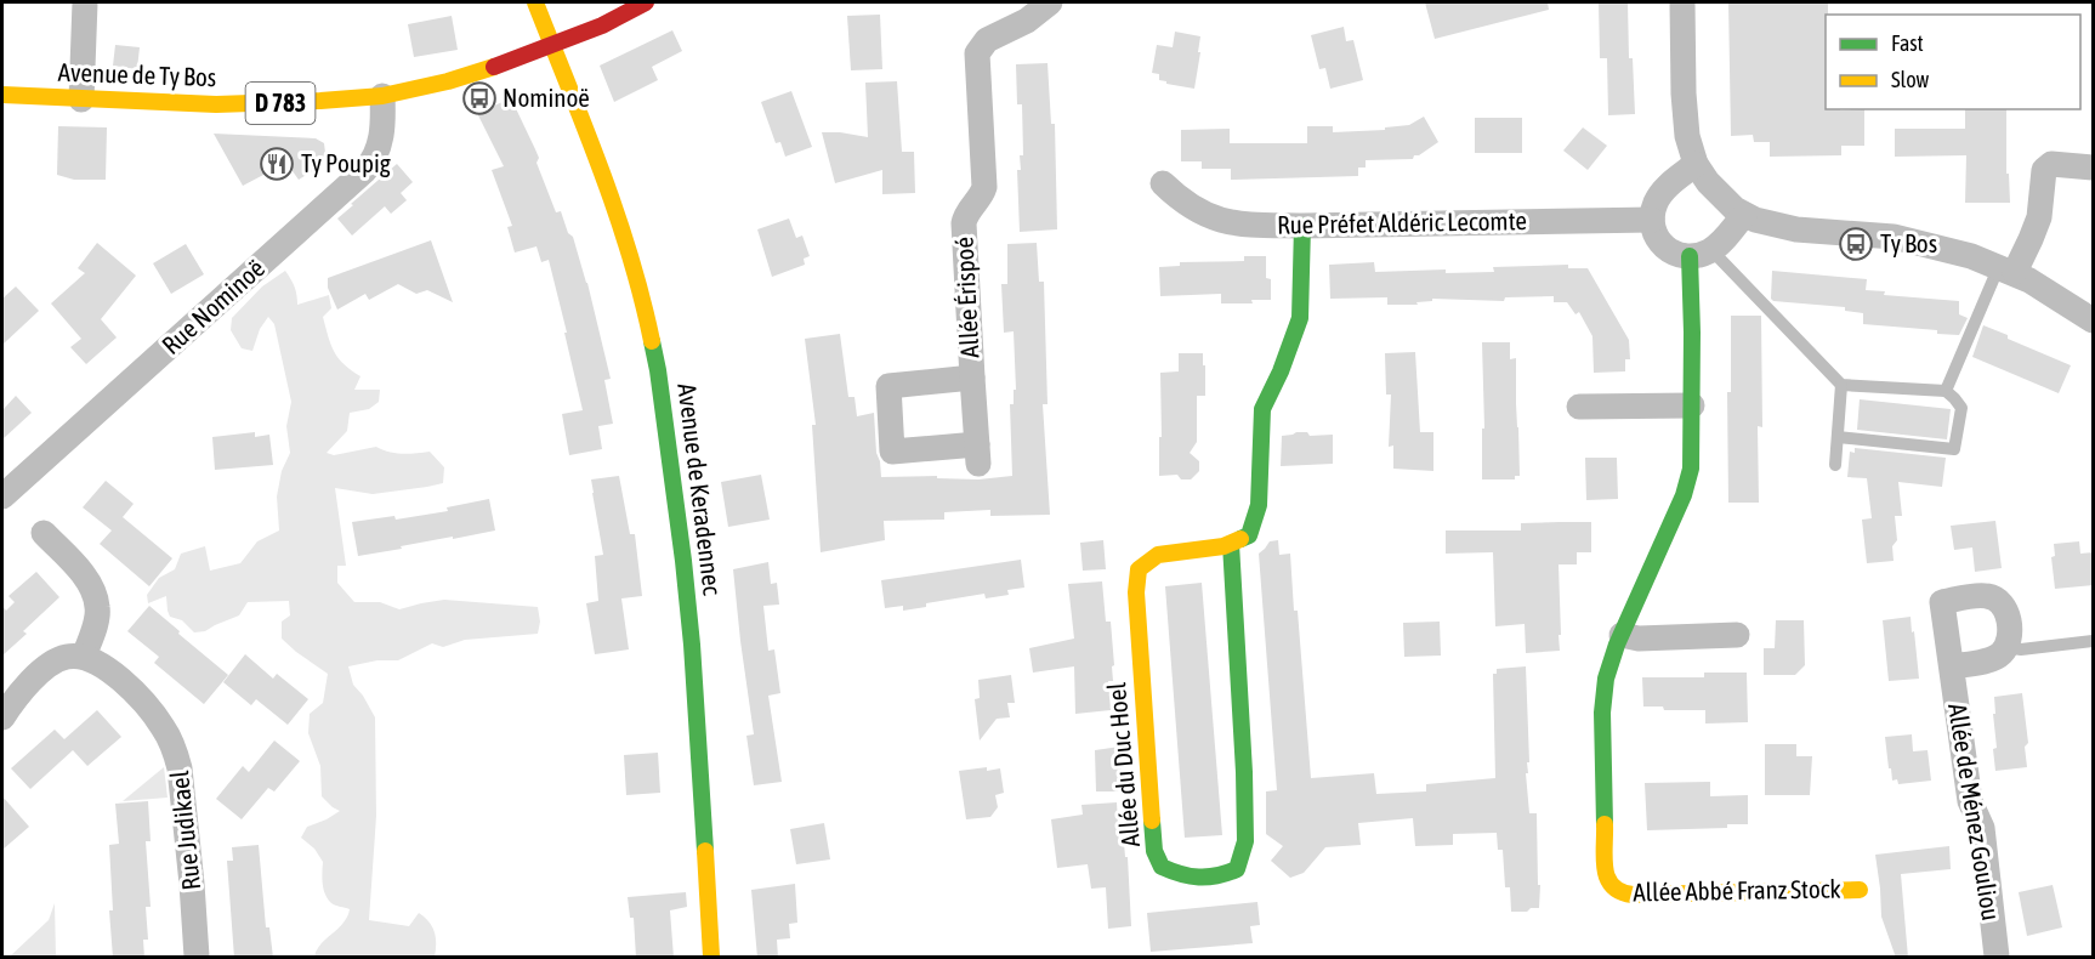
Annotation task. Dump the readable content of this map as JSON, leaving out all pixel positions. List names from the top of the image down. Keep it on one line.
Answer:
{"streets":{"street":["Avenue de Ty Bos","D 783","Rue Préfet Aldéric Lecomte","Allée Érispoé","Rue Nominoë","Avenue de Keradennec","Allée du Duc Hoel","Allée de Ménez Gouliou","Rue Judikael","Allée Abbé Franz Stock"]},"crossings":[["Avenue de Ty Bos","Rue Nominoë"],["Avenue de Ty Bos","Avenue de Keradennec"]],"places":{"bus stop":["Nominoë","Ty Bos"],"restaurant":["Ty Poupig"]},"legend":["Fast","Slow"]}
